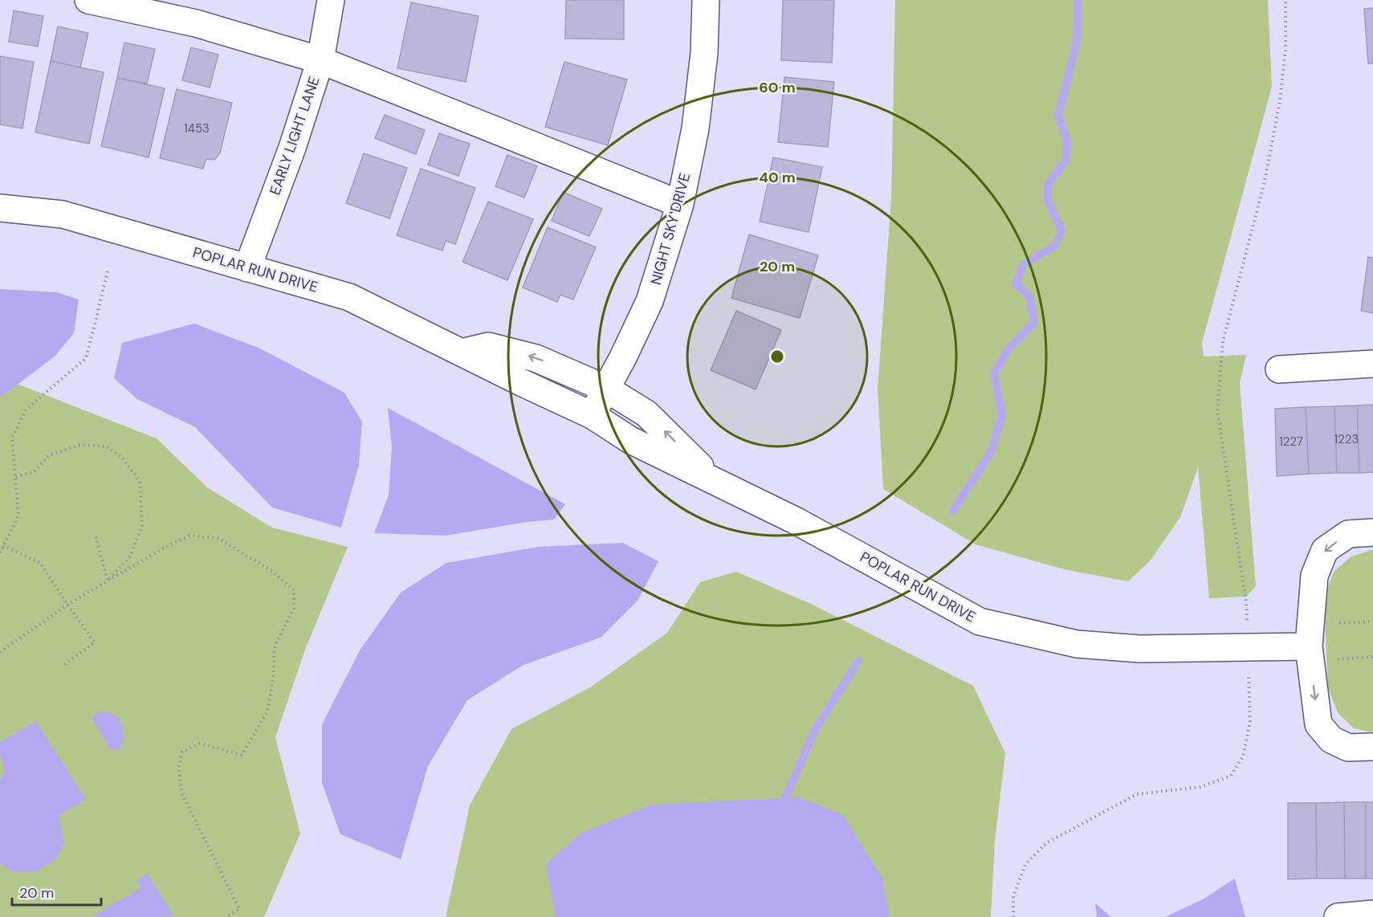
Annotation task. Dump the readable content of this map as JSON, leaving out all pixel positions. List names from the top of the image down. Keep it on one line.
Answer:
{"streets":{"street":["EARLY LIGHT LANE","NIGHT SKY DRIVE","POPLAR RUN DRIVE"]},"crossings":[["EARLY LIGHT LANE","POPLAR RUN DRIVE"],["NIGHT SKY DRIVE","POPLAR RUN DRIVE"]],"house_numbers":["1453","1223","1227"],"scale_bar":"20 m","rings":["60 m","40 m","20 m"]}
